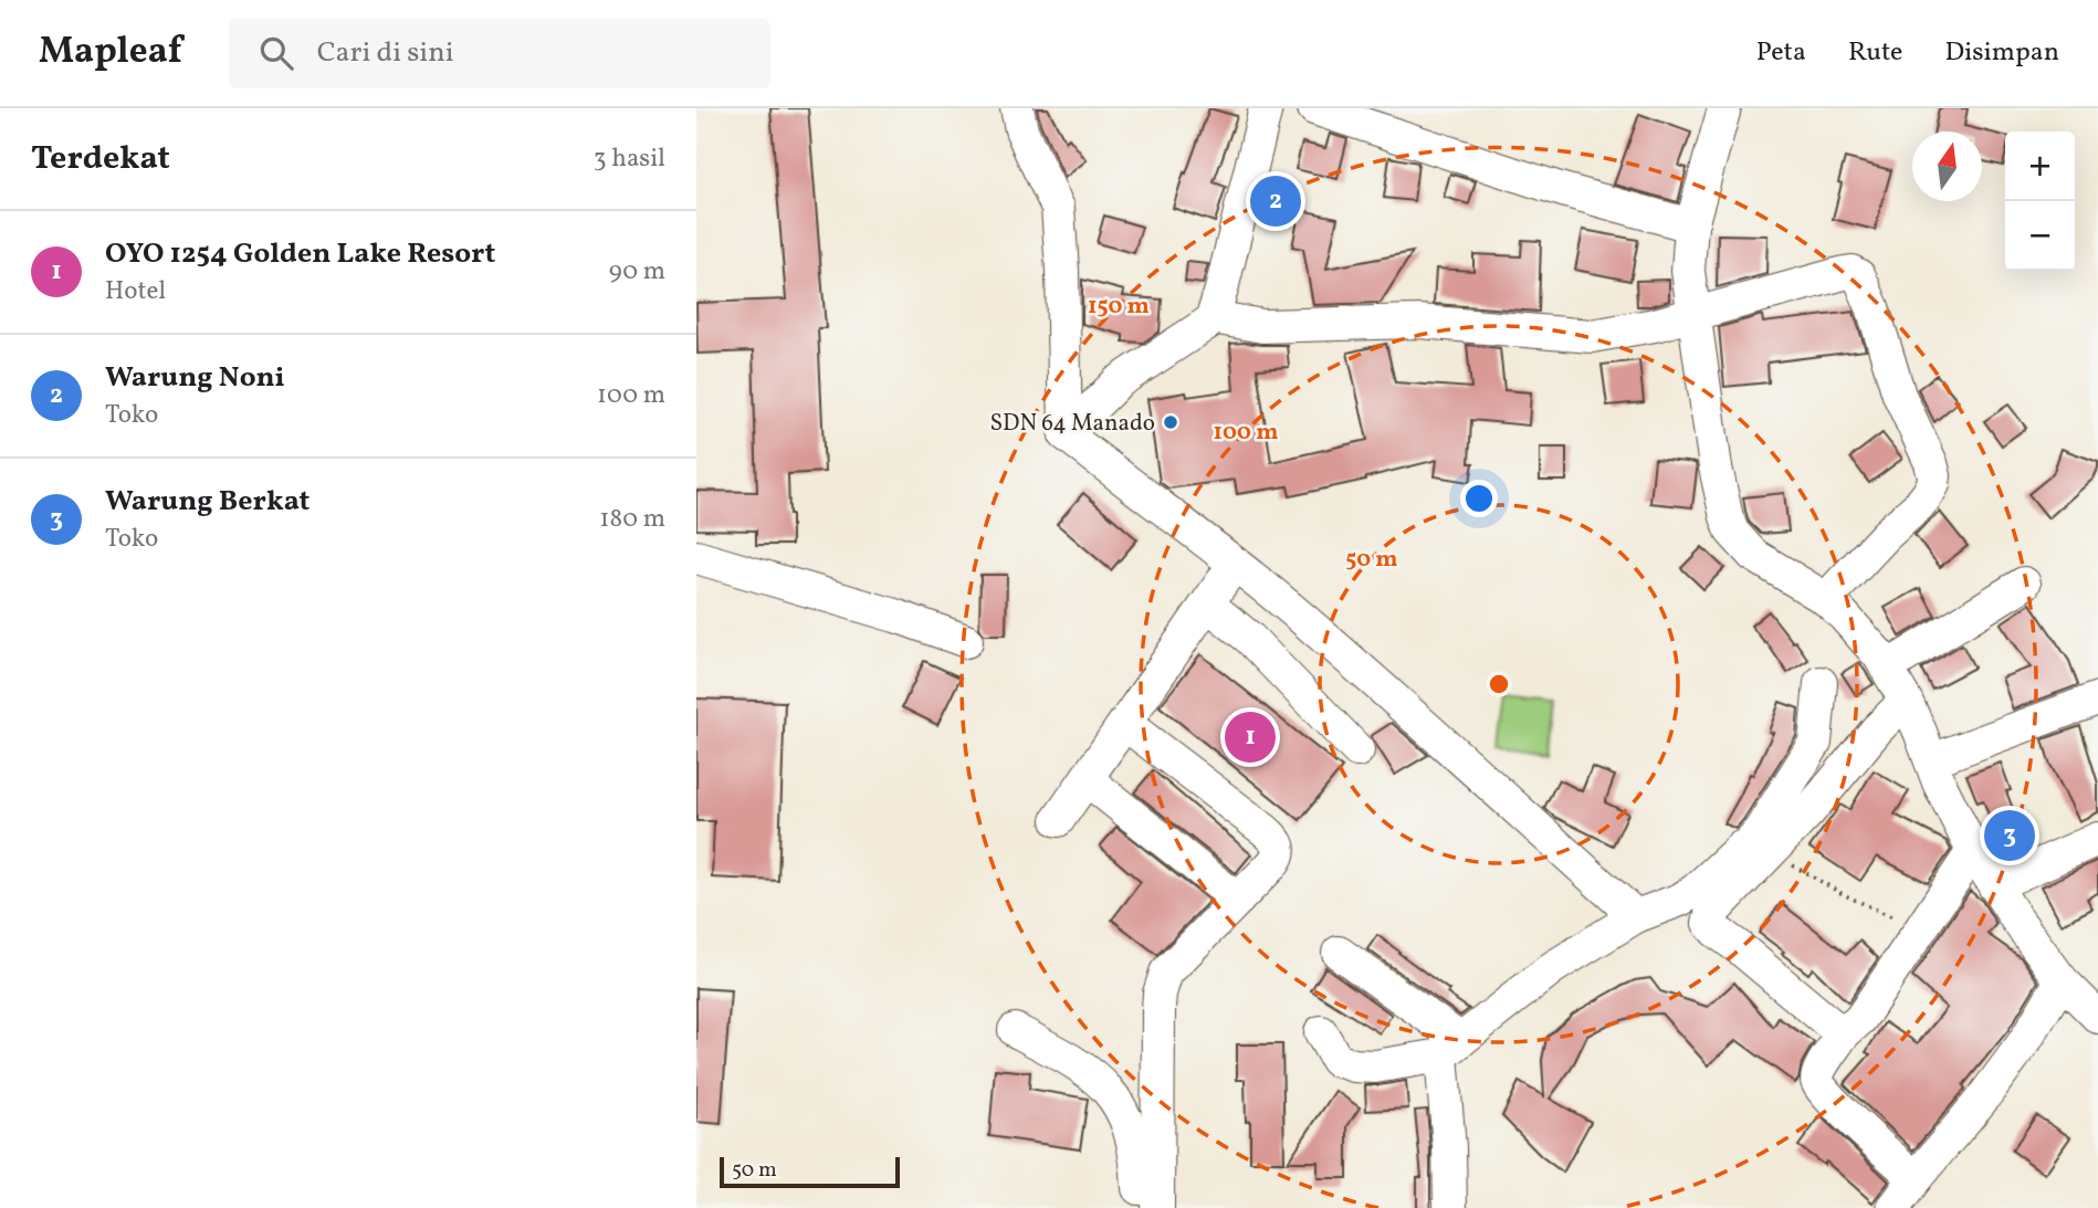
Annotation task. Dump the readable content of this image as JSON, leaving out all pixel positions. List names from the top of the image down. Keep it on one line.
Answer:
{"places":["SDN 64 Manado"],"scale_bar":"50 m","north":"top","page":{"header":"Mapleaf","search":"Cari di sini","nav":["Peta","Rute","Disimpan"],"heading":["Terdekat","3 hasil"],"map_buttons":["+","−"],"pins":["2","1","3"],"list":[{"mark":"1","name":"OYO 1254 Golden Lake Resort","note":"Hotel","value":"90 m"},{"mark":"2","name":"Warung Noni","note":"Toko","value":"100 m"},{"mark":"3","name":"Warung Berkat","note":"Toko","value":"180 m"}],"scale":"50 m"},"rings":["150 m","100 m","50 m"]}
